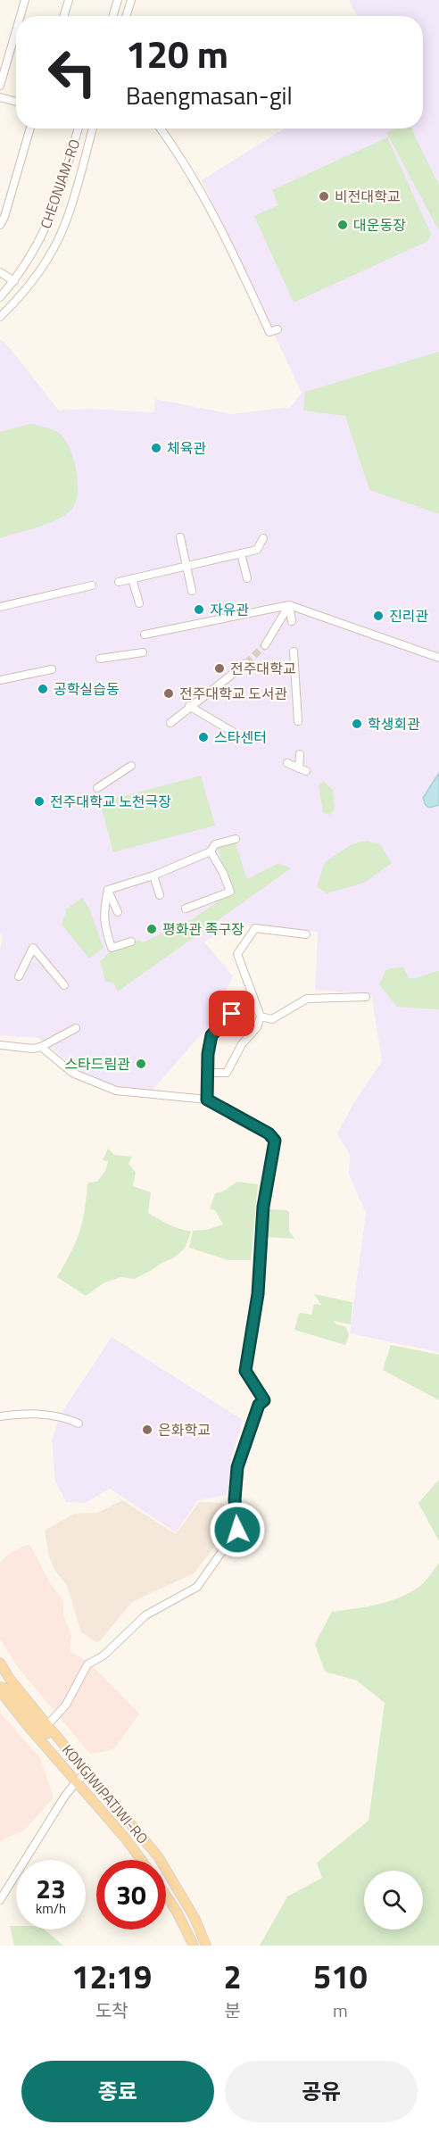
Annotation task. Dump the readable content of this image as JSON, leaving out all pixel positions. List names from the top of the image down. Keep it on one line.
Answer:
{"streets":{"main road":["KONGJWIPATJWI-RO"],"street":["CHEONJAM-RO"]},"places":["비전대학교","대운동장","체육관","자유관","진리관","전주대학교","공학실습동","전주대학교 도서관","학생회관","스타센터","전주대학교 노천극장","평화관 족구장","스타드림관","은화학교"],"page":{"turn":["120 m","Baengmasan-gil"],"speed":"23 km/h","limit":"30","eta":["12:19","도착","2","분","510","m"],"buttons":["종료","공유"]}}
